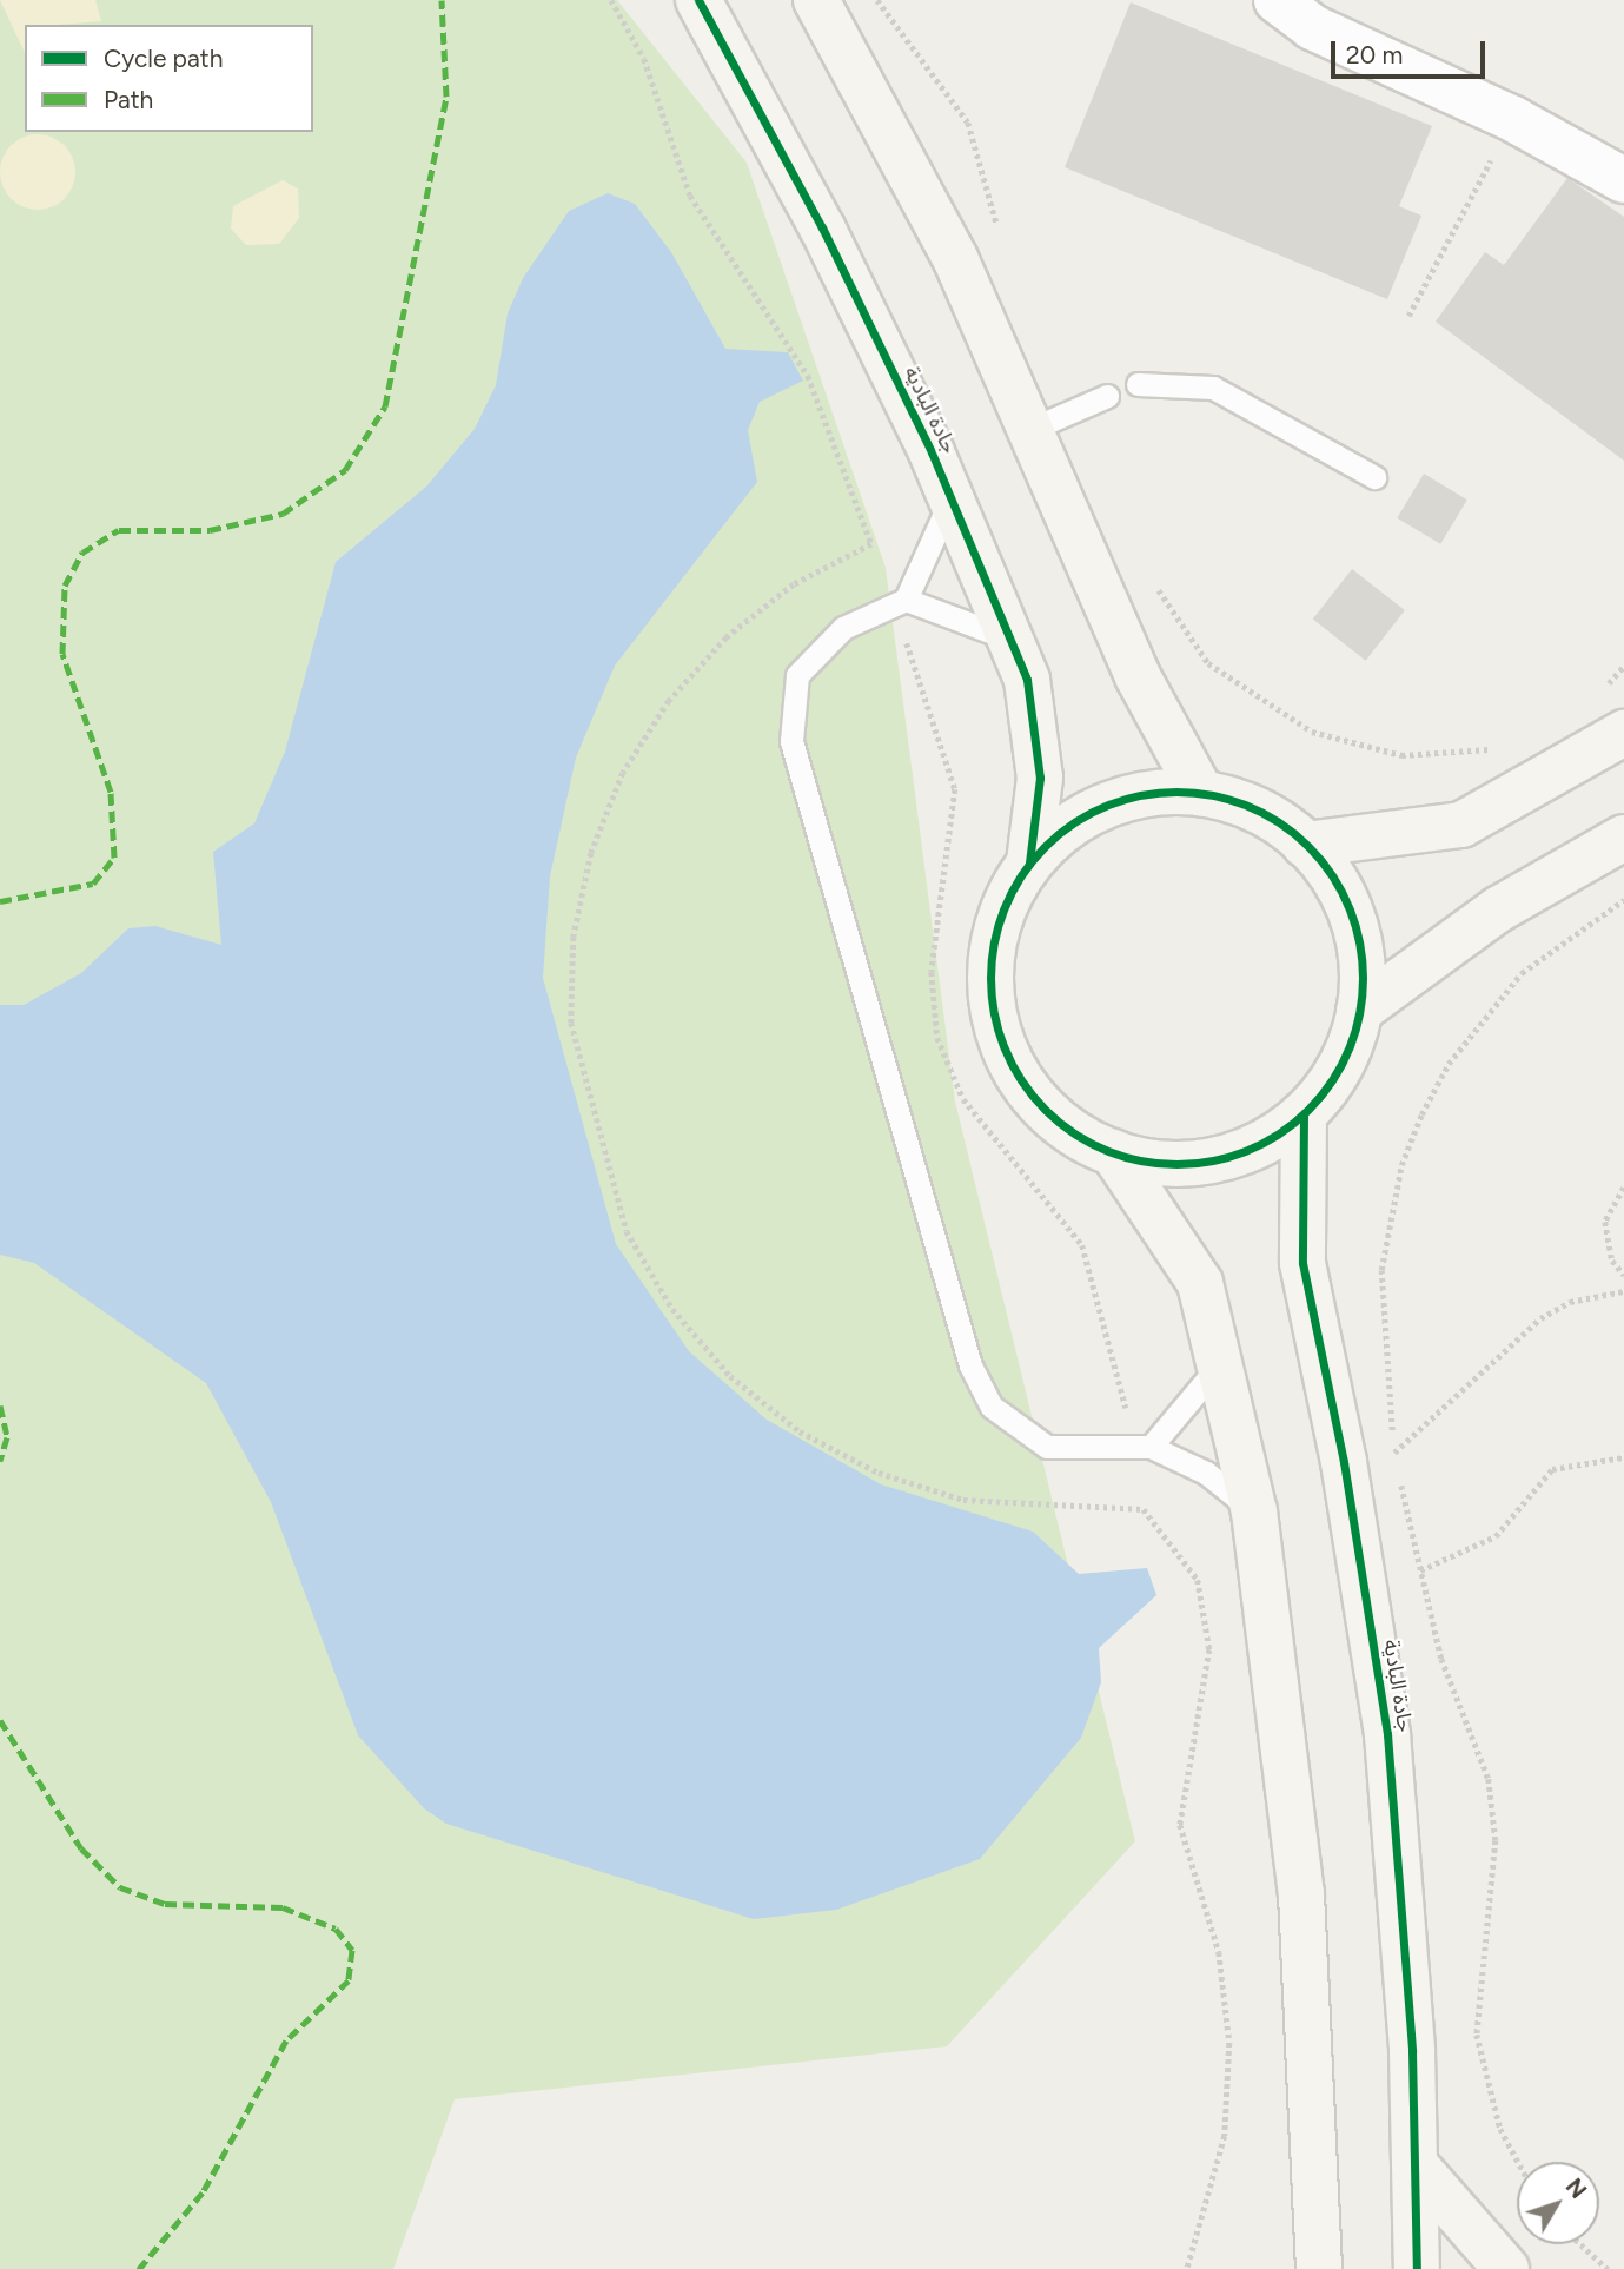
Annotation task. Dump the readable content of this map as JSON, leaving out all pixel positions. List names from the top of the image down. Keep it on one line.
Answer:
{"streets":{"street":["جادة البادية"]},"legend":["Cycle path","Path"],"scale_bar":"20 m","north":"top right"}
